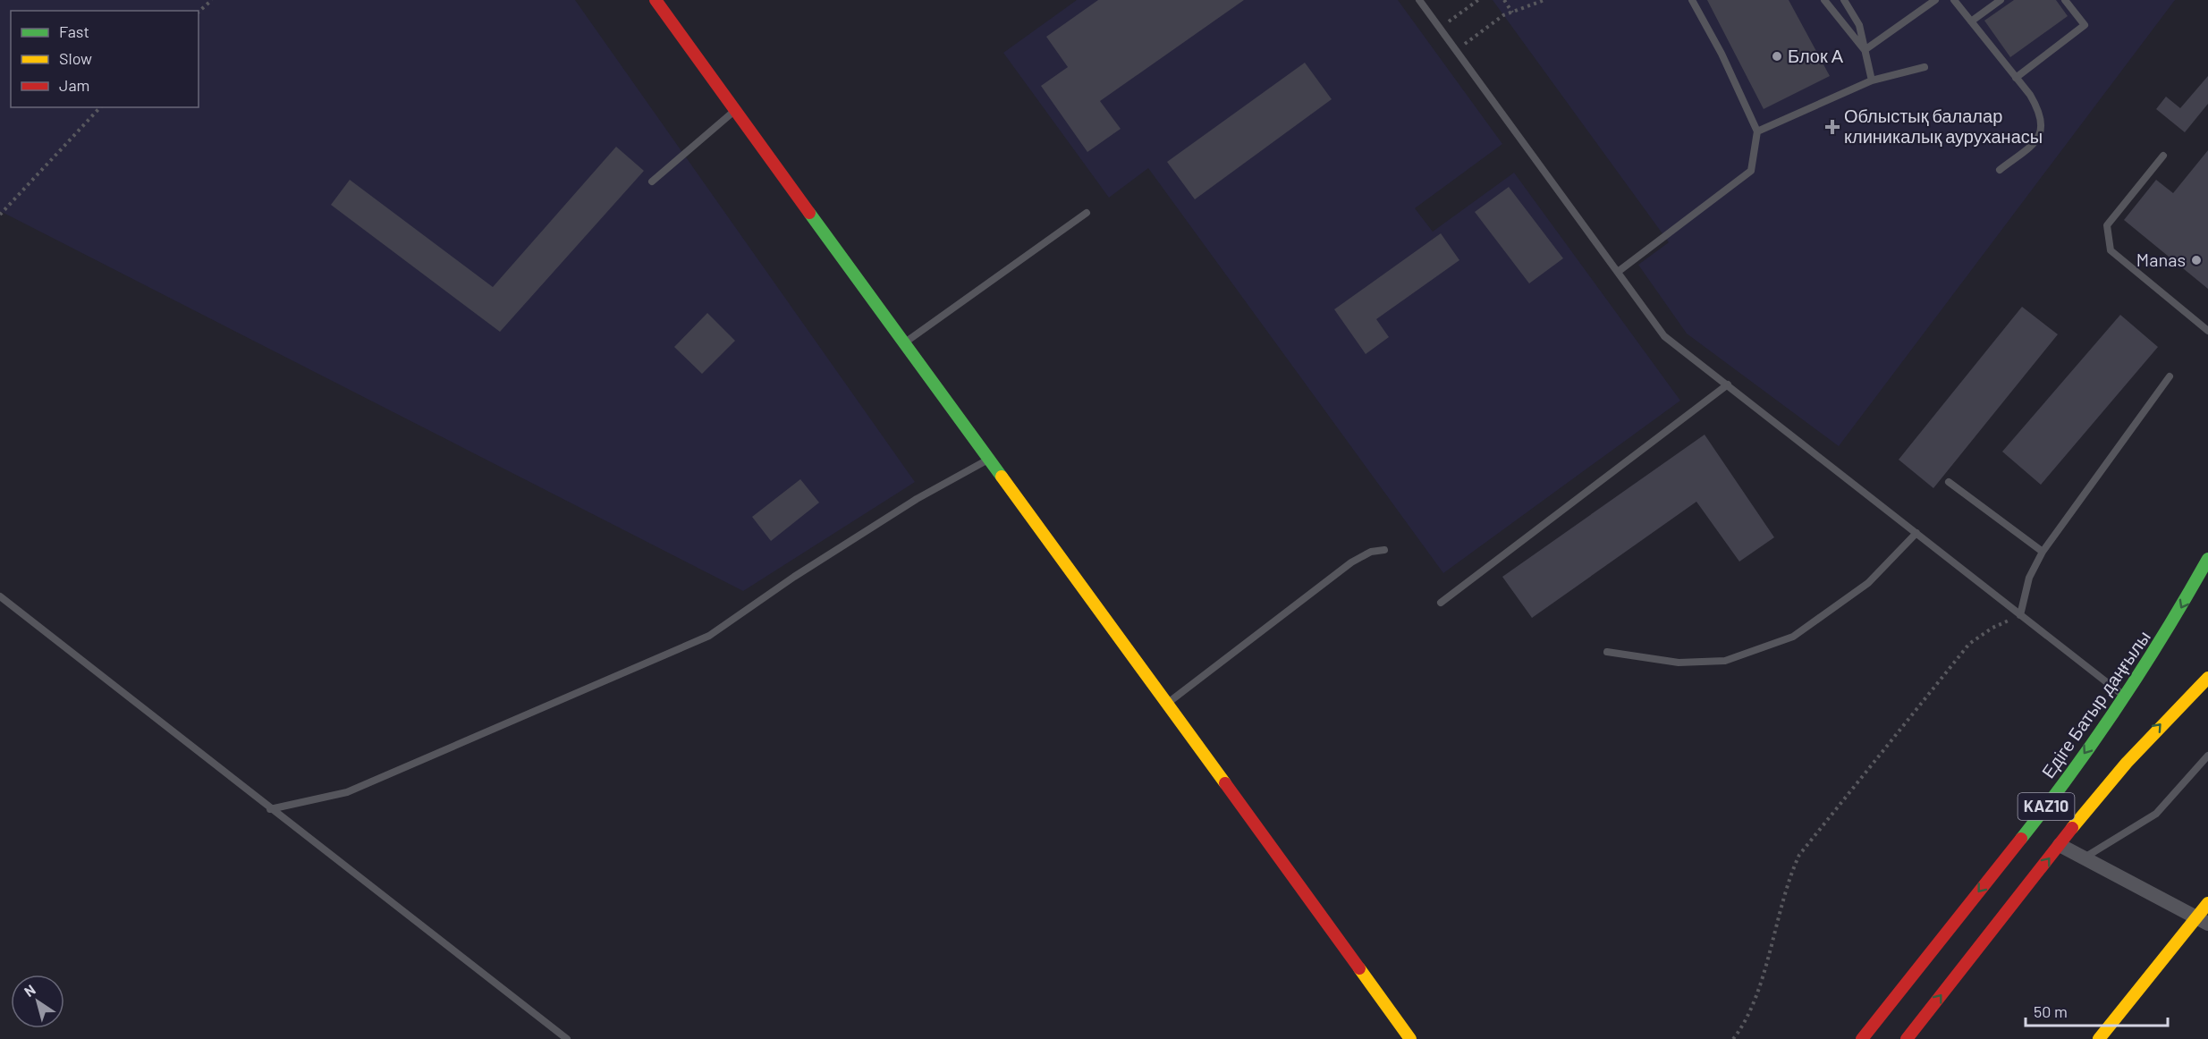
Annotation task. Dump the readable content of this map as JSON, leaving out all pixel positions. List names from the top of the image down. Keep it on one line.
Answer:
{"streets":{"street":["Едіге Батыр даңғылы","KAZ10"]},"places":{"other":["Блок А","Manas"],"health":["Облыстық балалар клиникалық ауруханасы"]},"legend":["Fast","Slow","Jam"],"scale_bar":"50 m","north":"top left"}
